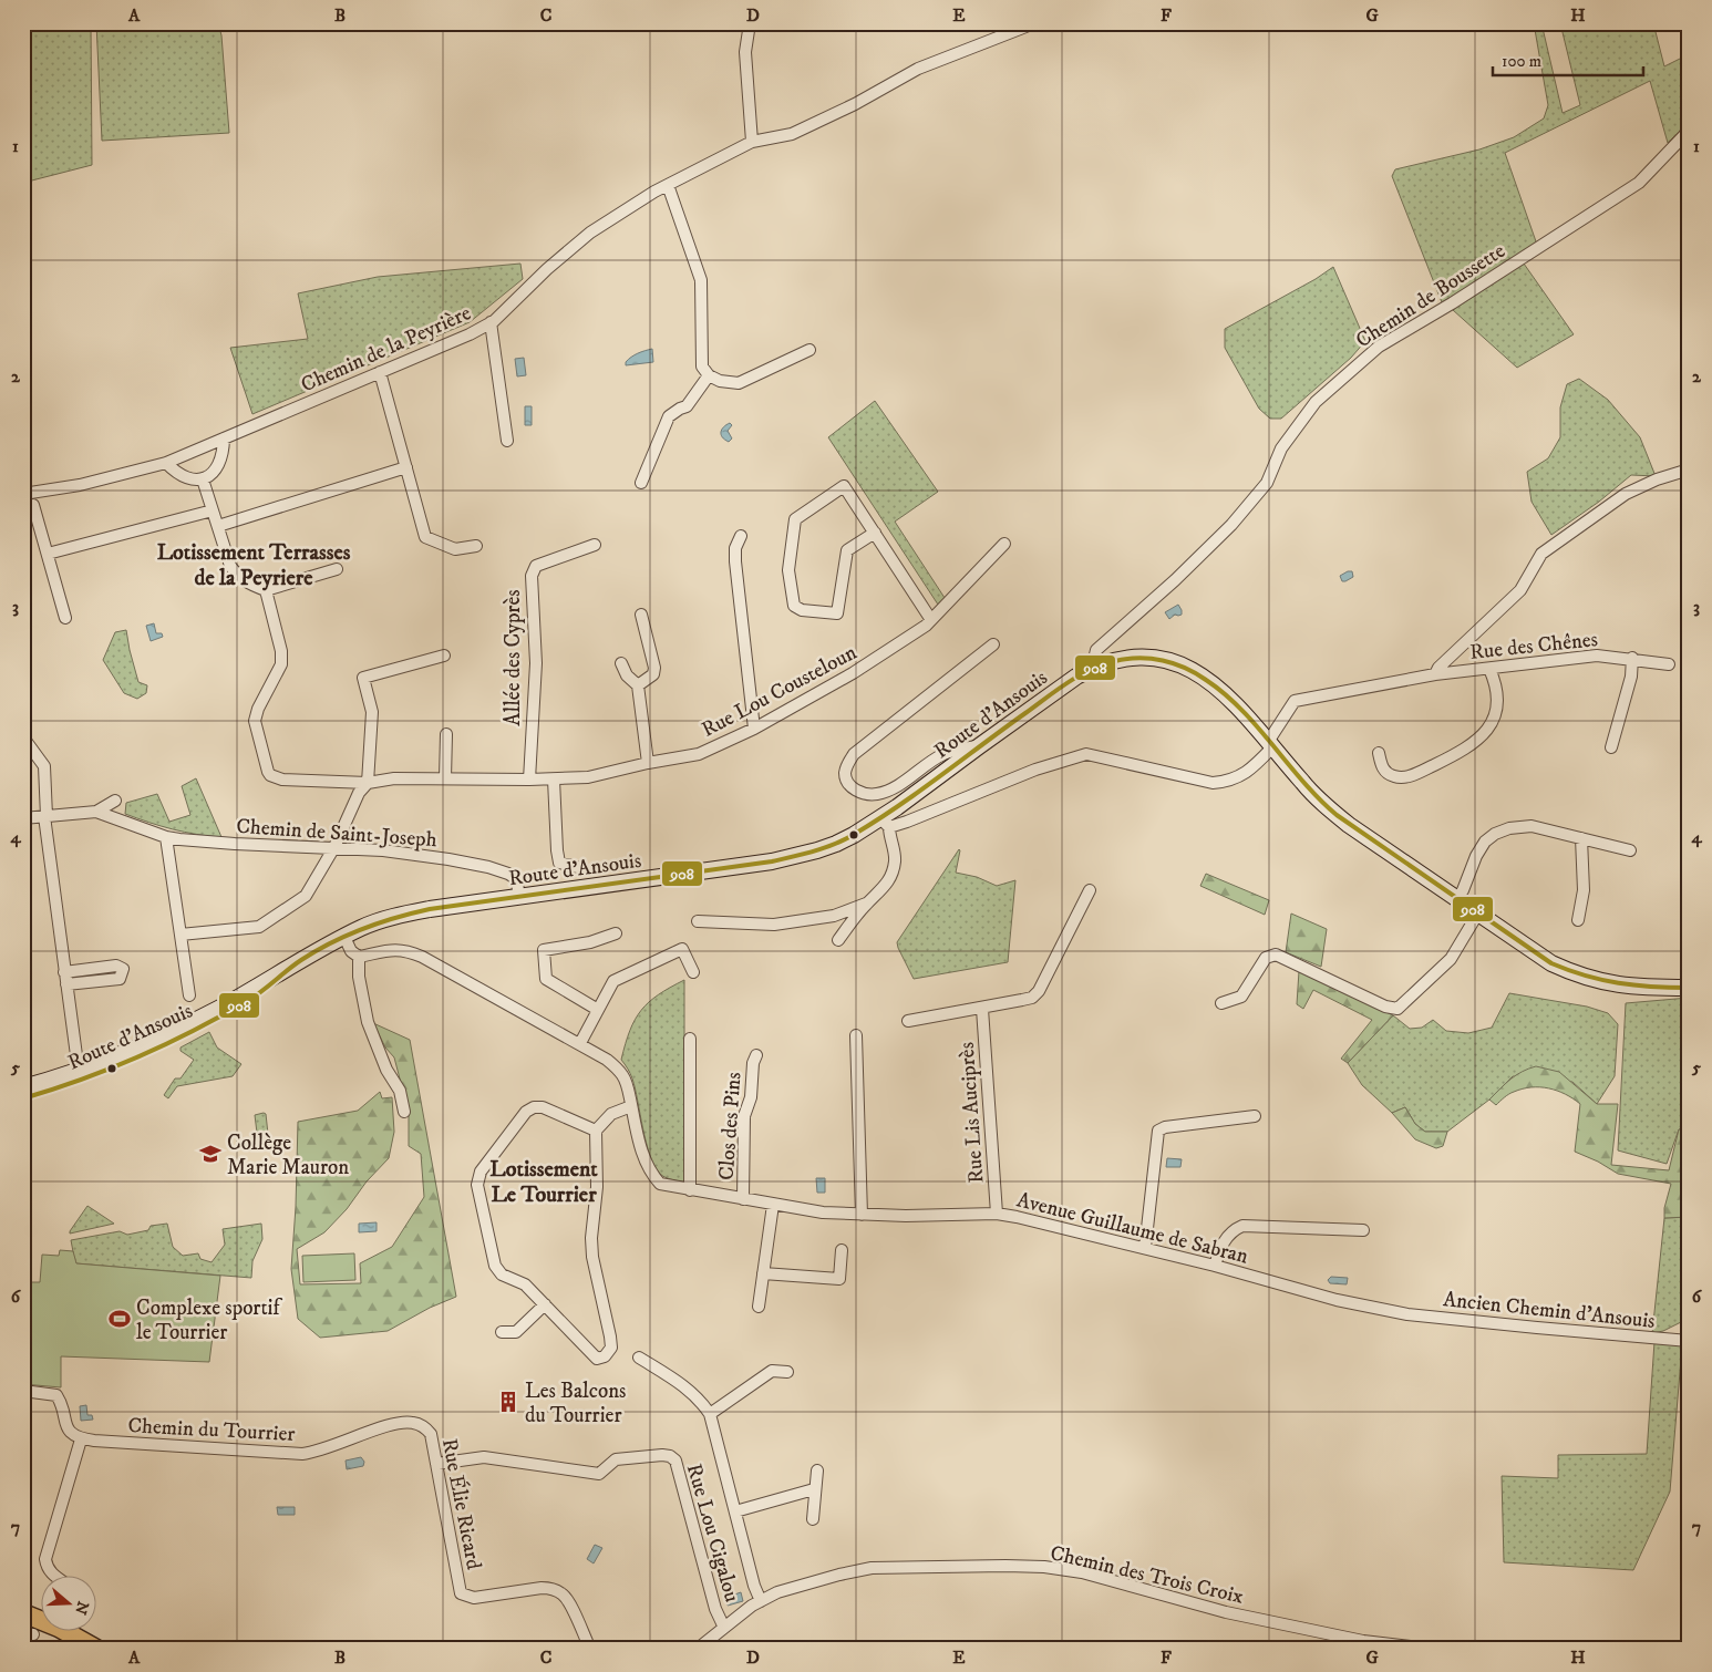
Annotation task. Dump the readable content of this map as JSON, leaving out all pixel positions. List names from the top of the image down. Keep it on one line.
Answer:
{"streets":{"street":["Chemin de Boussette","Chemin de la Peyrière","Rue des Chênes","Allée des Cyprès","Rue Lou Cousteloun","Route d'Ansouis","Chemin de Saint-Joseph","Rue Lis Auciprès","Clos des Pins","Avenue Guillaume de Sabran","Ancien Chemin d'Ansouis","Chemin du Tourrier","Rue Élie Ricard","Rue Lou Cigalou","Chemin des Trois Croix"]},"crossings":[["Chemin de Boussette","Route d'Ansouis"],["Rue des Chênes","Route d'Ansouis"],["Allée des Cyprès","Rue Lou Cousteloun"],["Route d'Ansouis","Chemin de Saint-Joseph"],["Rue Lis Auciprès","Avenue Guillaume de Sabran"],["Clos des Pins","Avenue Guillaume de Sabran"],["Avenue Guillaume de Sabran","Ancien Chemin d'Ansouis"],["Chemin du Tourrier","Rue Élie Ricard"],["Rue Élie Ricard","Rue Lou Cigalou"],["Rue Lou Cigalou","Chemin des Trois Croix"]],"districts":["Lotissement Terrasses de la Peyriere","Lotissement Le Tourrier"],"places":{"school or university":["Collège Marie Mauron"],"sports":["Complexe sportif le Tourrier"],"building":["Les Balcons du Tourrier"]},"lines":["transit line 908"],"scale_bar":"100 m","north":"right","grid":{"columns":["A","B","C","D","E","F","G","H"],"rows":["1","2","3","4","5","6","7"]}}
